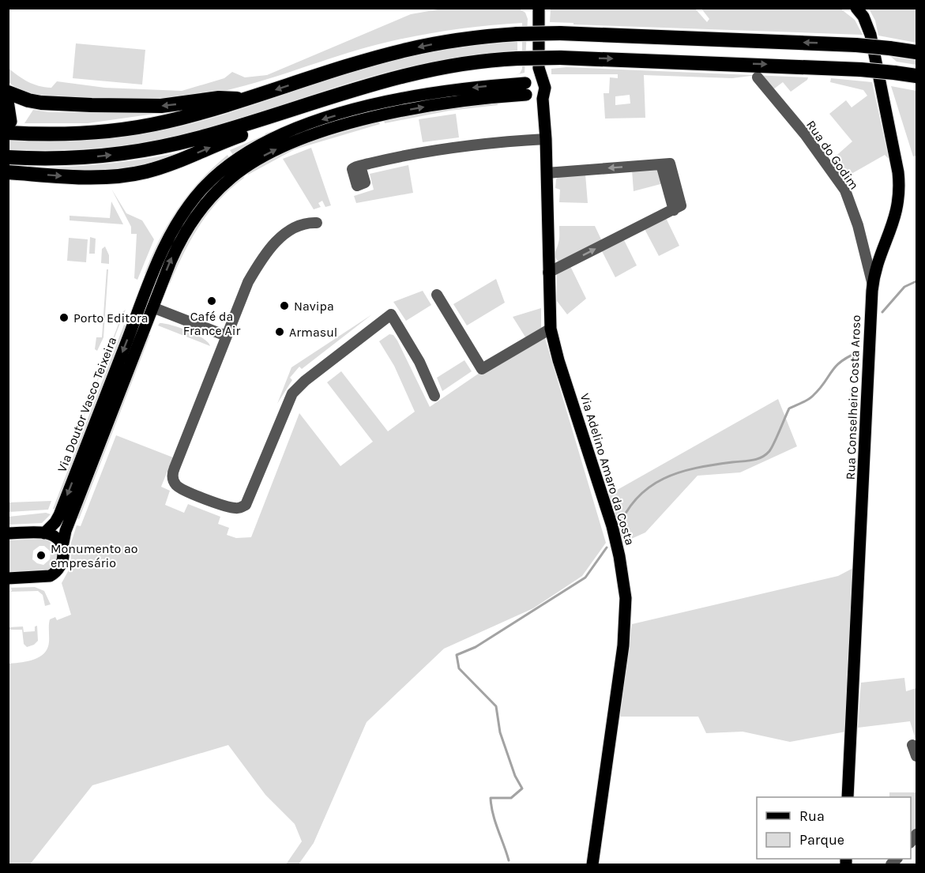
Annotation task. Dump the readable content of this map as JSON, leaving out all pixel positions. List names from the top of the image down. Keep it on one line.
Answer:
{"streets":{"main road":["Rua Conselheiro Costa Aroso","Via Doutor Vasco Teixeira","Via Adelino Amaro da Costa"],"street":["Rua do Godim"]},"crossings":[["Rua do Godim","Rua Conselheiro Costa Aroso"],["Via Doutor Vasco Teixeira","Via Adelino Amaro da Costa"]],"places":["Café da France Air","Navipa","Porto Editora","Armasul","Monumento ao empresário"],"legend":["Rua","Parque"]}
